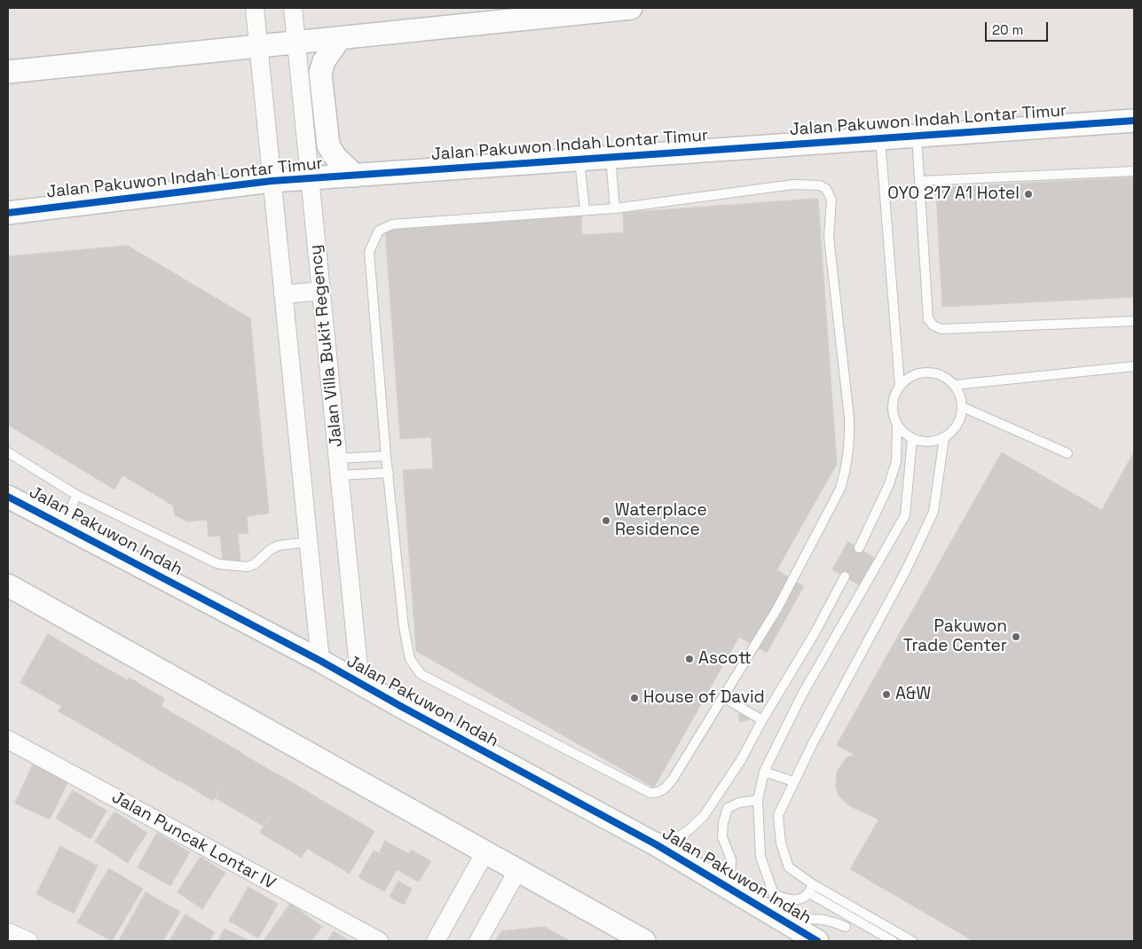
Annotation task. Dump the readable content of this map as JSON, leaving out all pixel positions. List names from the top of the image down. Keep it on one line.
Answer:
{"streets":{"street":["Jalan Pakuwon Indah Lontar Timur","Jalan Villa Bukit Regency","Jalan Pakuwon Indah","Jalan Puncak Lontar IV"]},"crossings":[["Jalan Pakuwon Indah Lontar Timur","Jalan Villa Bukit Regency"],["Jalan Villa Bukit Regency","Jalan Pakuwon Indah"]],"places":["OYO 217 A1 Hotel","Waterplace Residence","Pakuwon Trade Center","Ascott","A&W","House of David"],"scale_bar":"20 m"}
